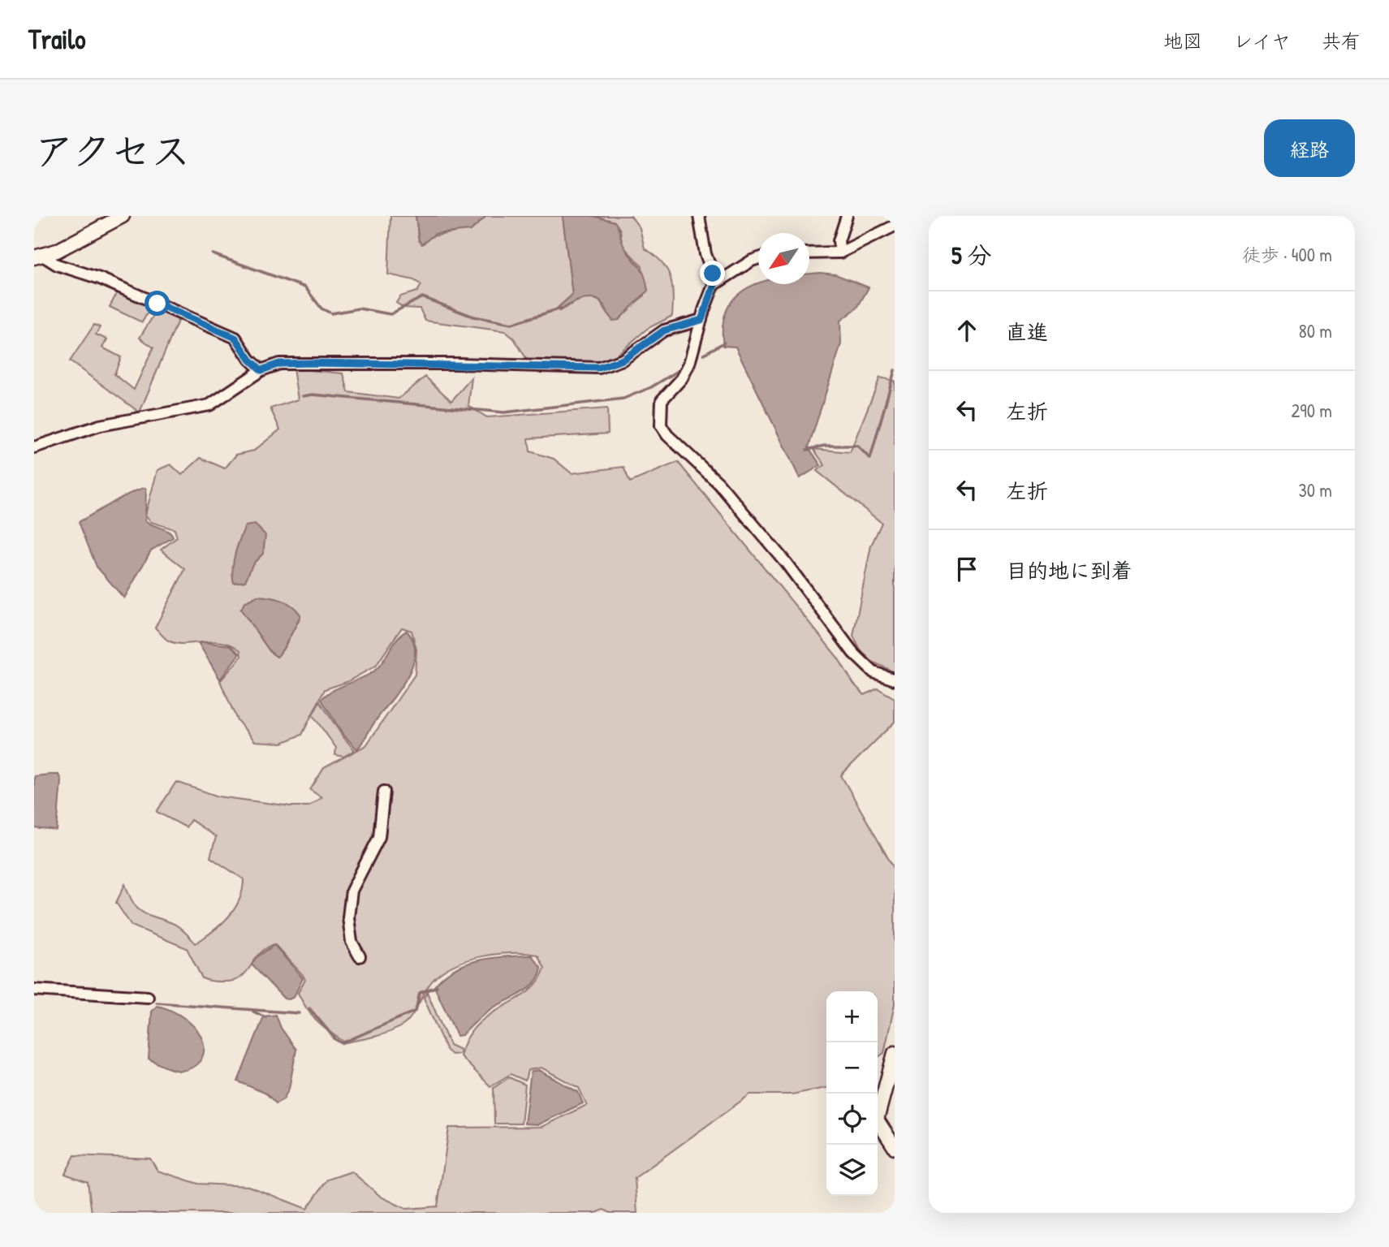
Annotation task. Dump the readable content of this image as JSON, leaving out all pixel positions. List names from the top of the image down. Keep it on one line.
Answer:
{"north":"bottom left","page":{"header":"Trailo","nav":["地図","レイヤ","共有"],"title":"アクセス","buttons":"経路","heading":["5 分","徒歩 · 400 m"],"list":[["直進","80 m"],["左折","290 m"],["左折","30 m"],"目的地に到着"],"map_buttons":["+","−"]}}
